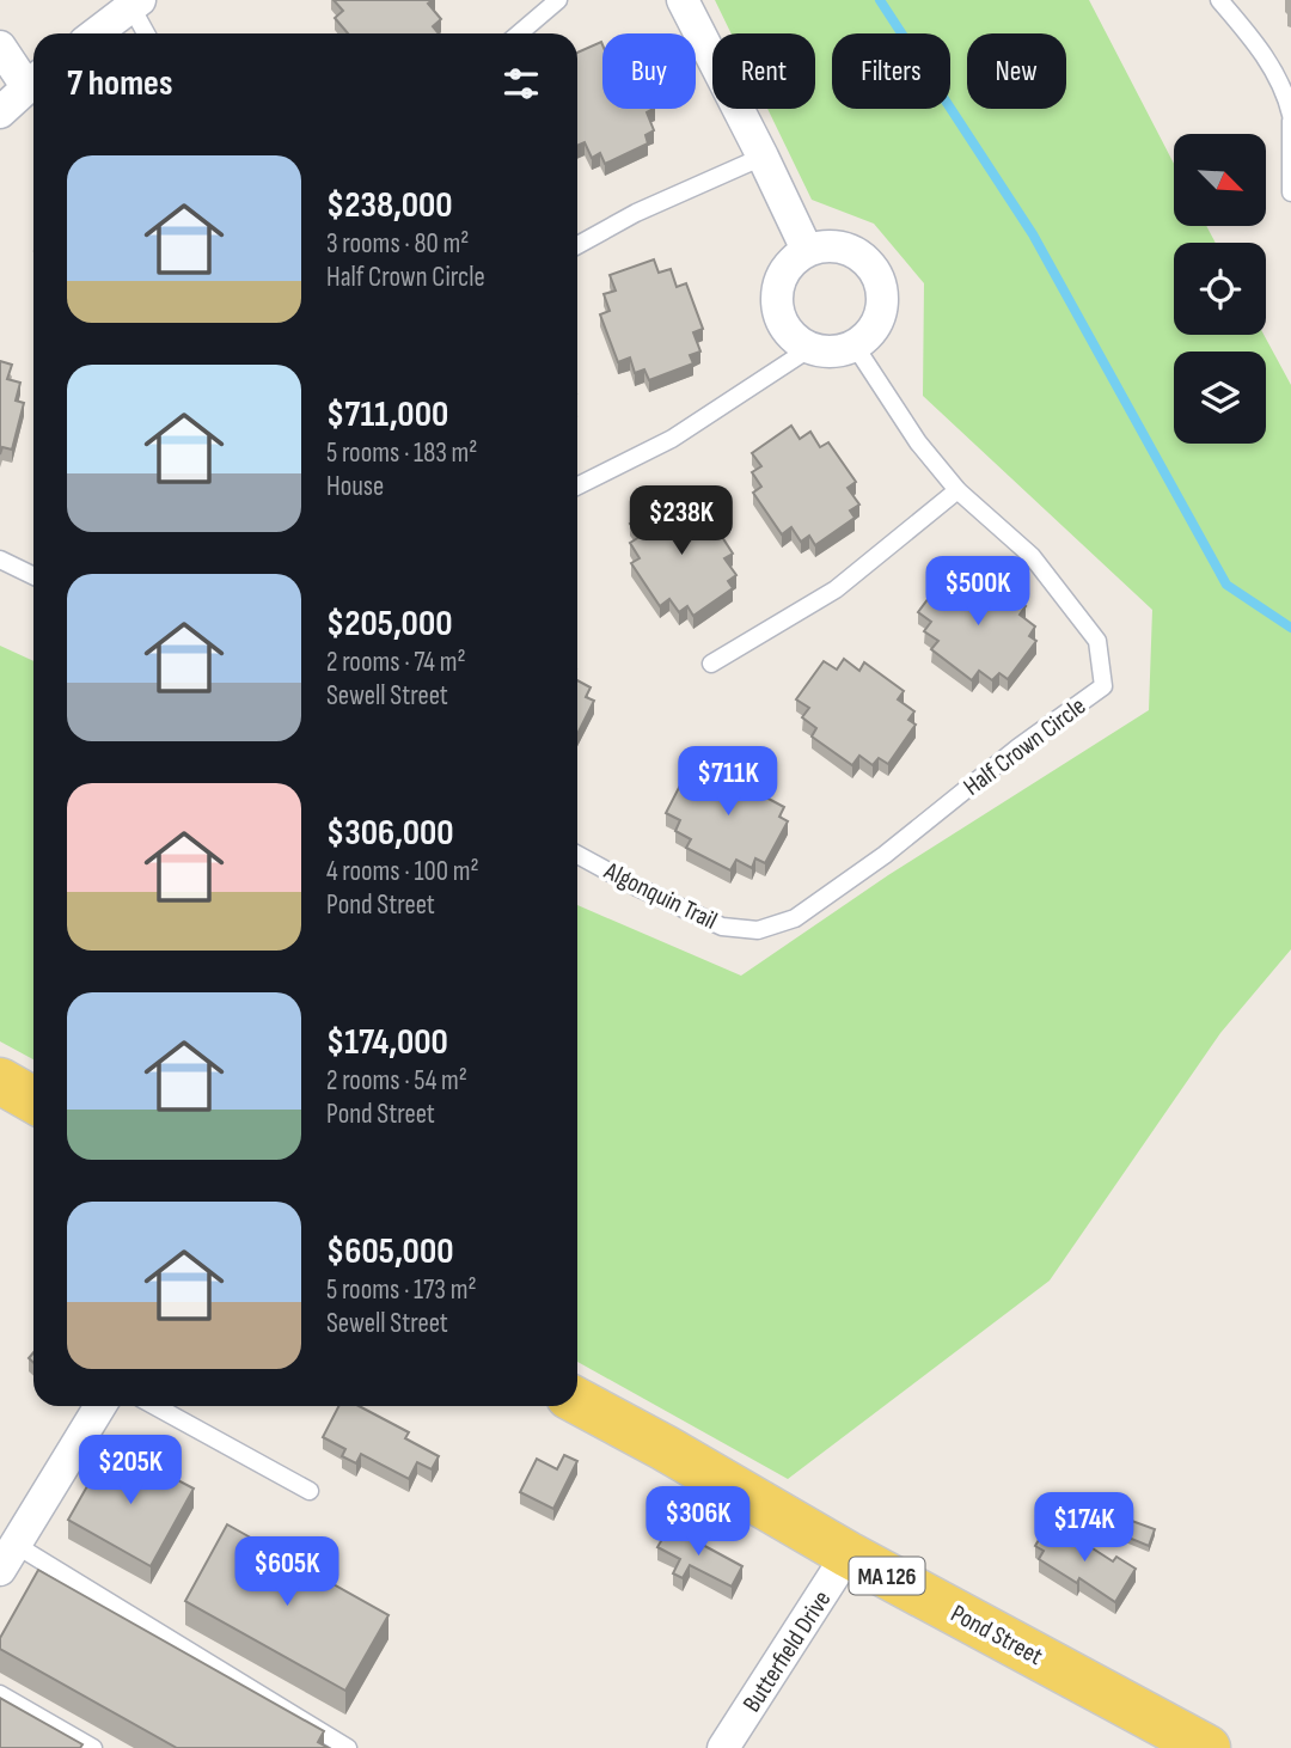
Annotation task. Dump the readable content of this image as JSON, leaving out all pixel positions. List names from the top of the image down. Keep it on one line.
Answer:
{"streets":{"main road":["MA 126","Pond Street"],"street":["Butterfield Drive"],"lane":["Half Crown Circle","Algonquin Trail"]},"crossings":[["Half Crown Circle","Algonquin Trail"],["Pond Street","Butterfield Drive"]],"north":"bottom right","page":{"chip":["Buy","Rent","Filters","New"],"heading":"7 homes","list":[{"name":"$238,000","note":"3 rooms · 80 m² · Half Crown Circle"},{"name":"$711,000","note":"5 rooms · 183 m² · House"},{"name":"$205,000","note":"2 rooms · 74 m² · Sewell Street"},{"name":"$306,000","note":"4 rooms · 100 m² · Pond Street"},{"name":"$174,000","note":"2 rooms · 54 m² · Pond Street"},{"name":"$605,000","note":"5 rooms · 173 m² · Sewell Street"}],"price":["$238K","$500K","$711K","$205K","$306K","$174K","$605K"]}}
